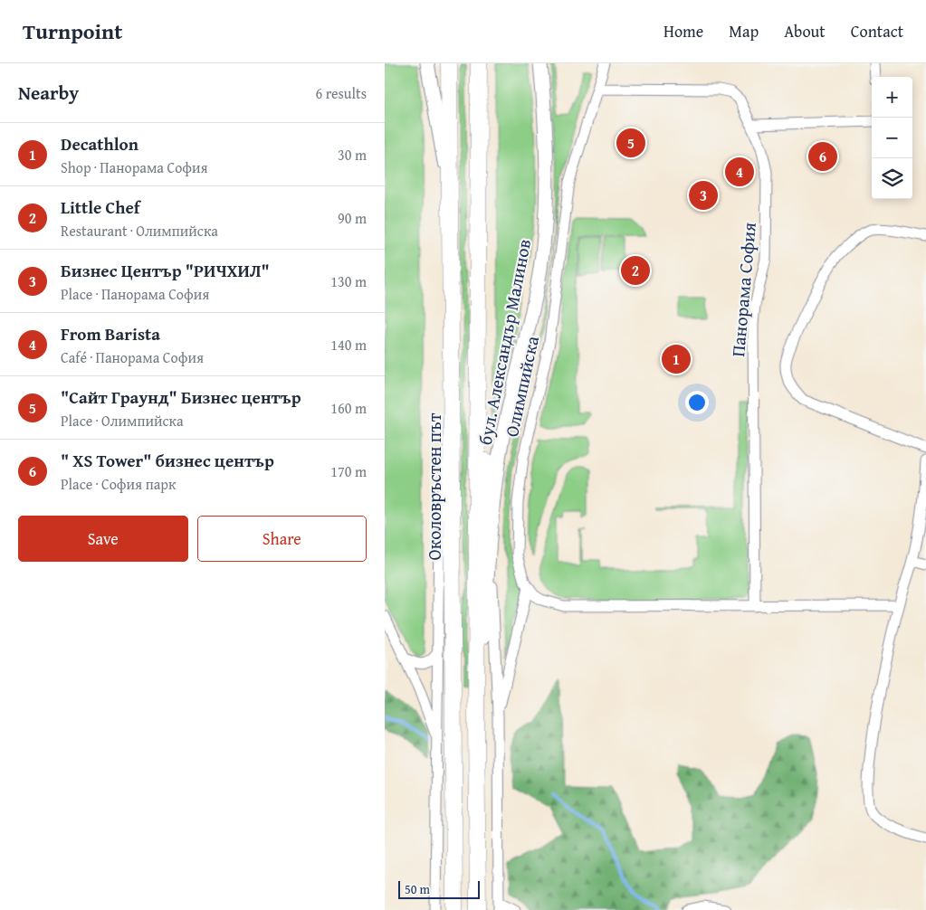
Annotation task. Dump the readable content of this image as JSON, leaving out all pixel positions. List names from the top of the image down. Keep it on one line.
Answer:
{"streets":{"highway":["Околовръстен път"],"main road":["бул. Александър Малинов"],"street":["Панорама София","Олимпийска"]},"crossings":[["Панорама София","Олимпийска"]],"scale_bar":"50 m","page":{"header":"Turnpoint","nav":["Home","Map","About","Contact"],"heading":["Nearby","6 results"],"map_buttons":["+","−"],"list":[{"mark":"1","name":"Decathlon","note":"Shop · Панорама София","value":"30 m"},{"mark":"2","name":"Little Chef","note":"Restaurant · Олимпийска","value":"90 m"},{"mark":"3","name":"Бизнес Център \"РИЧХИЛ\"","note":"Place · Панорама София","value":"130 m"},{"mark":"4","name":"From Barista","note":"Café · Панорама София","value":"140 m"},{"mark":"5","name":"\"Сайт Граунд\" Бизнес център","note":"Place · Олимпийска","value":"160 m"},{"mark":"6","name":"\" XS Tower\" бизнес център","note":"Place · София парк","value":"170 m"}],"pins":["5","6","4","3","2","1"],"buttons":["Save","Share"],"scale":"50 m"}}
